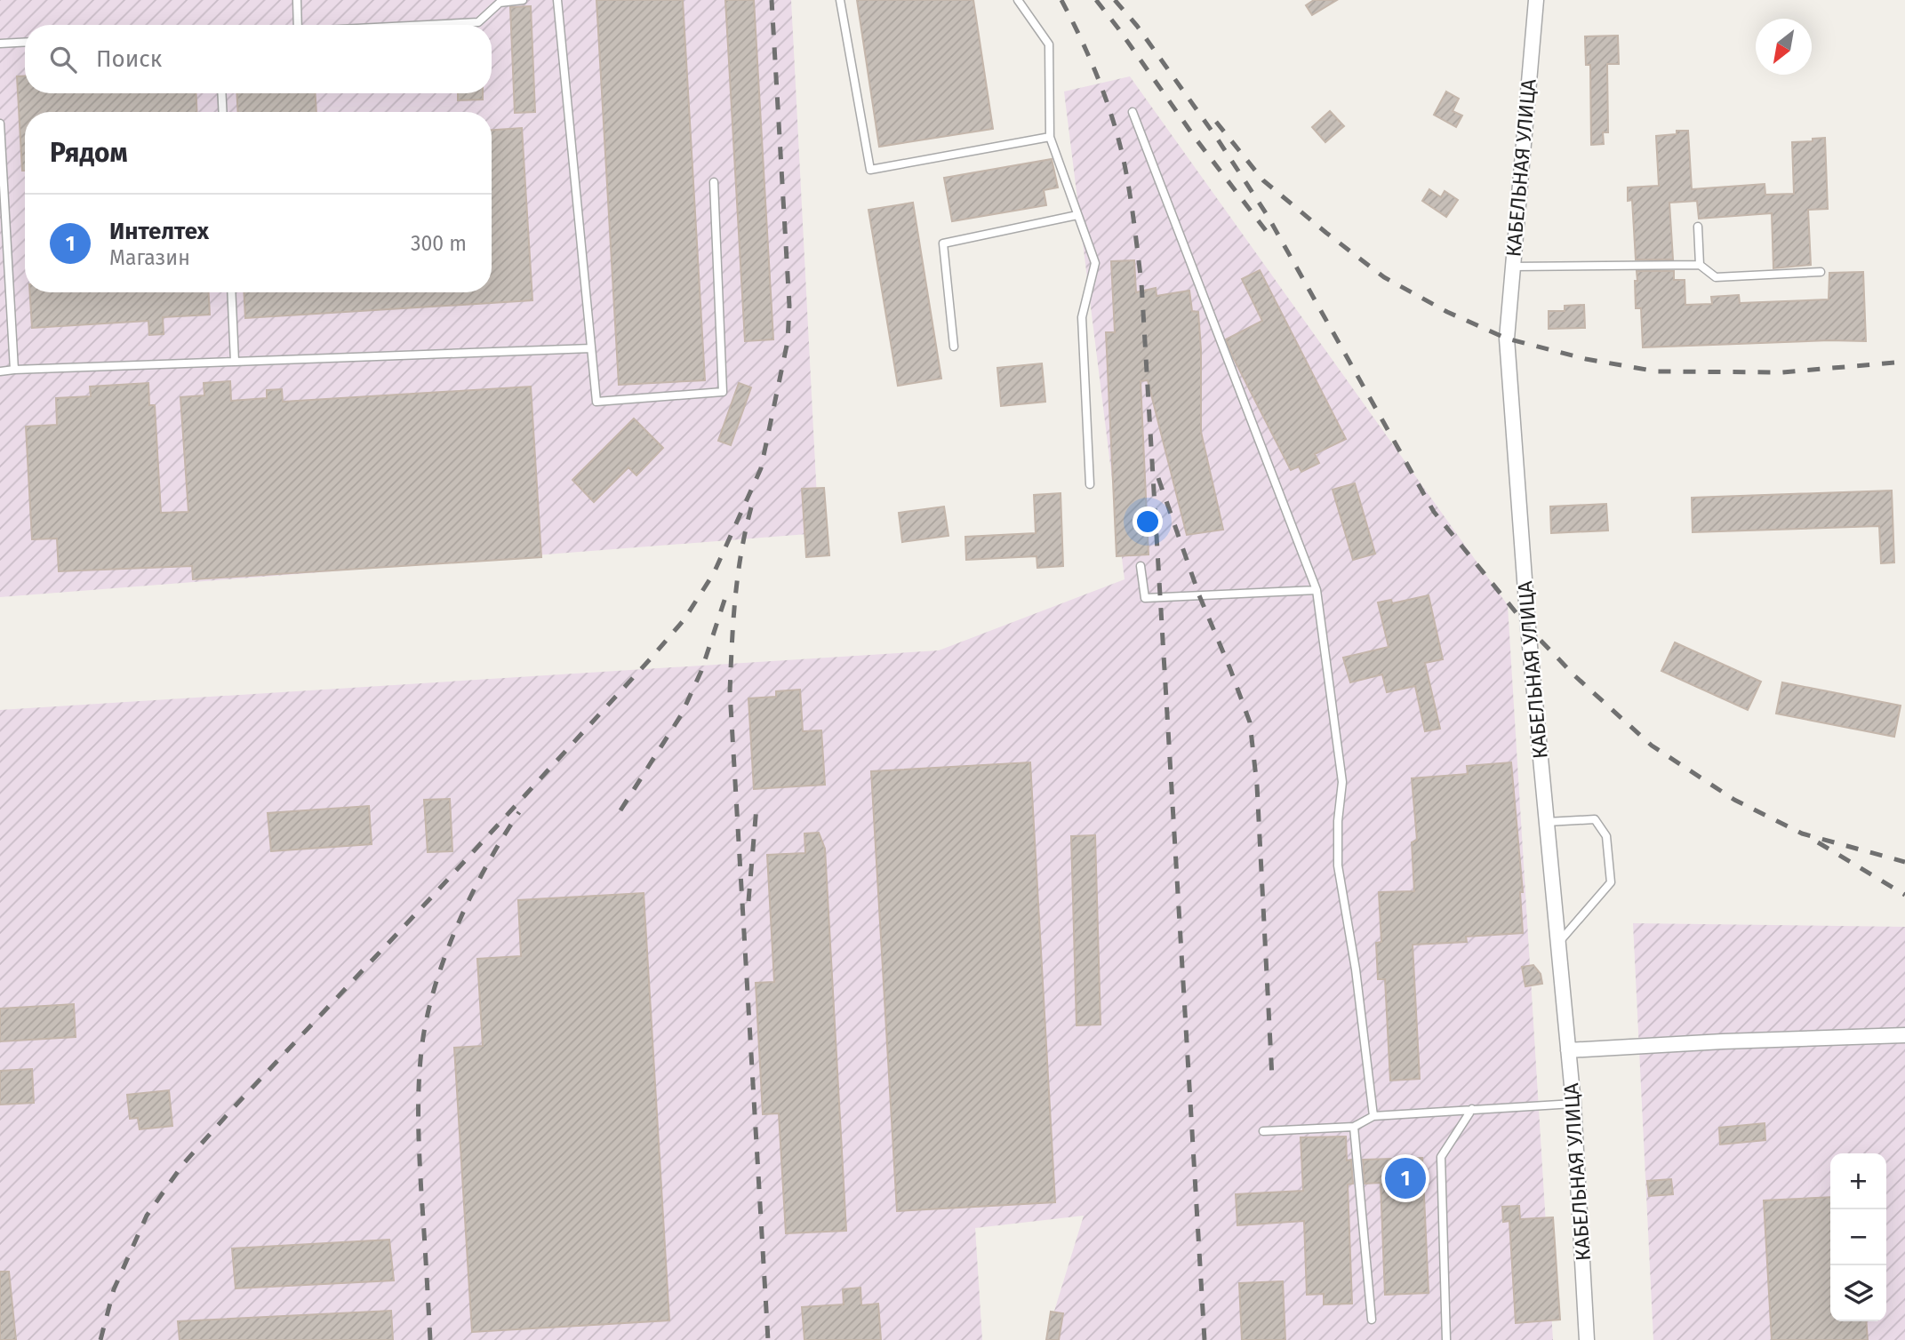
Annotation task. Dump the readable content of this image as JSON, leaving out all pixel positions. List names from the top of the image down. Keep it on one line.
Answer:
{"streets":{"street":["КАБЕЛЬНАЯ УЛИЦА"]},"north":"bottom left","page":{"search":"Поиск","heading":"Рядом","list":[{"mark":"1","name":"Интелтех","note":"Магазин","value":"300 m"}],"map_buttons":["+","−"],"pins":"1"}}
